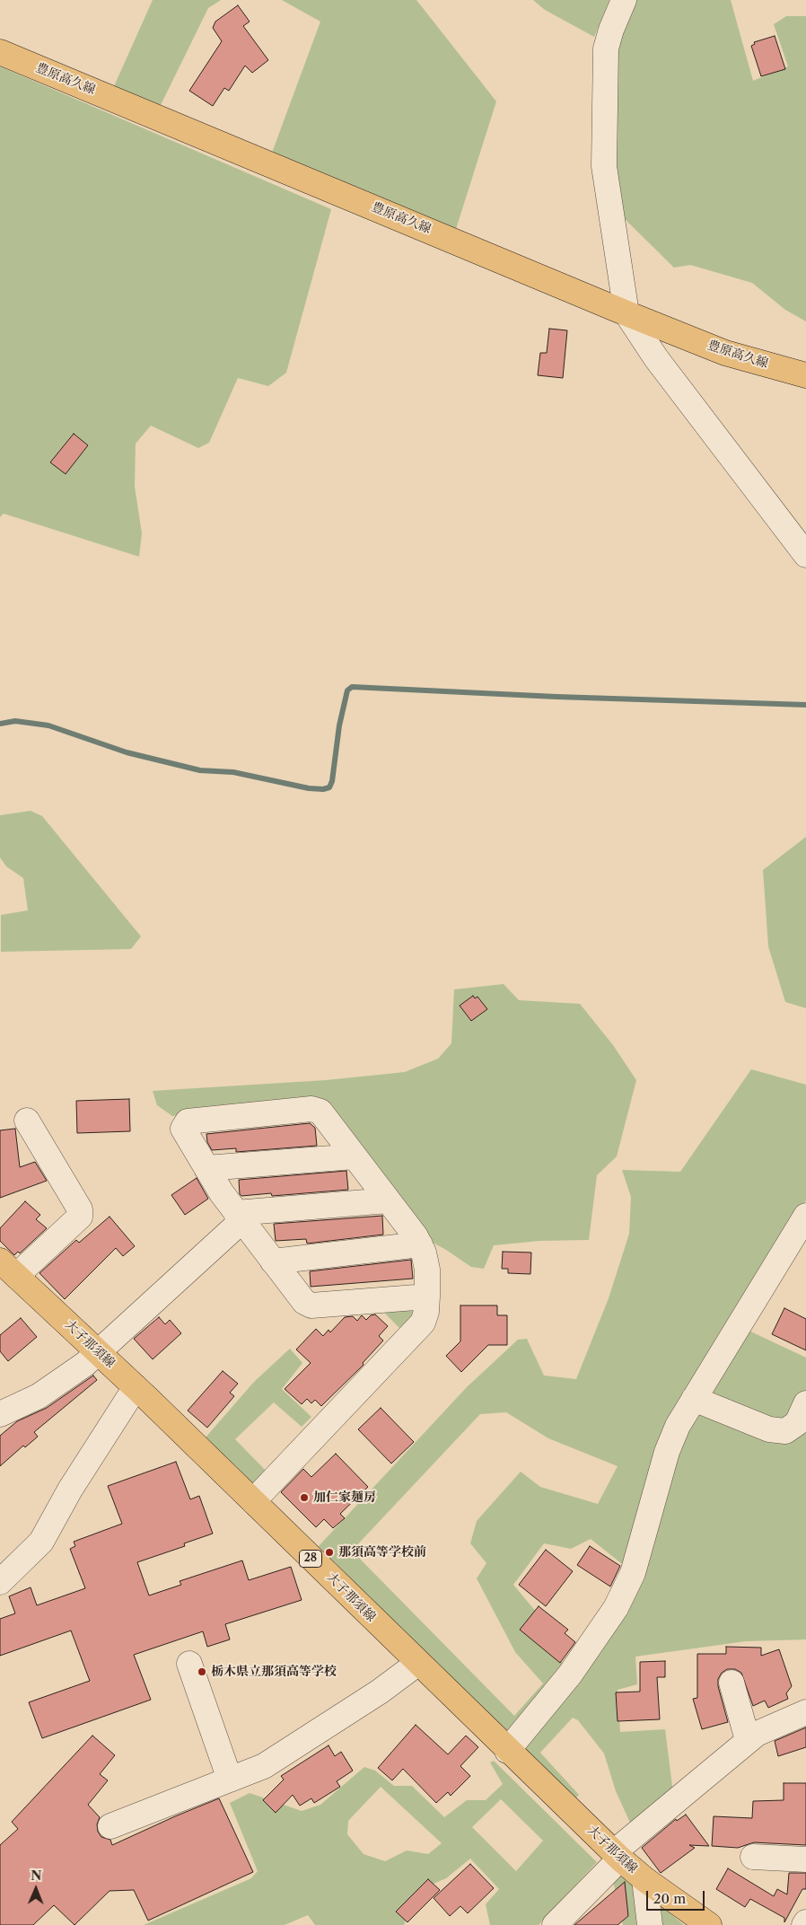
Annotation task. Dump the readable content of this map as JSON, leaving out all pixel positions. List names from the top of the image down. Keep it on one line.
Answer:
{"streets":{"main road":["豊原高久線","大子那須線","28"]},"places":["加仁家麺房","那須高等学校前","栃木県立那須高等学校"],"scale_bar":"20 m","north":"top"}
